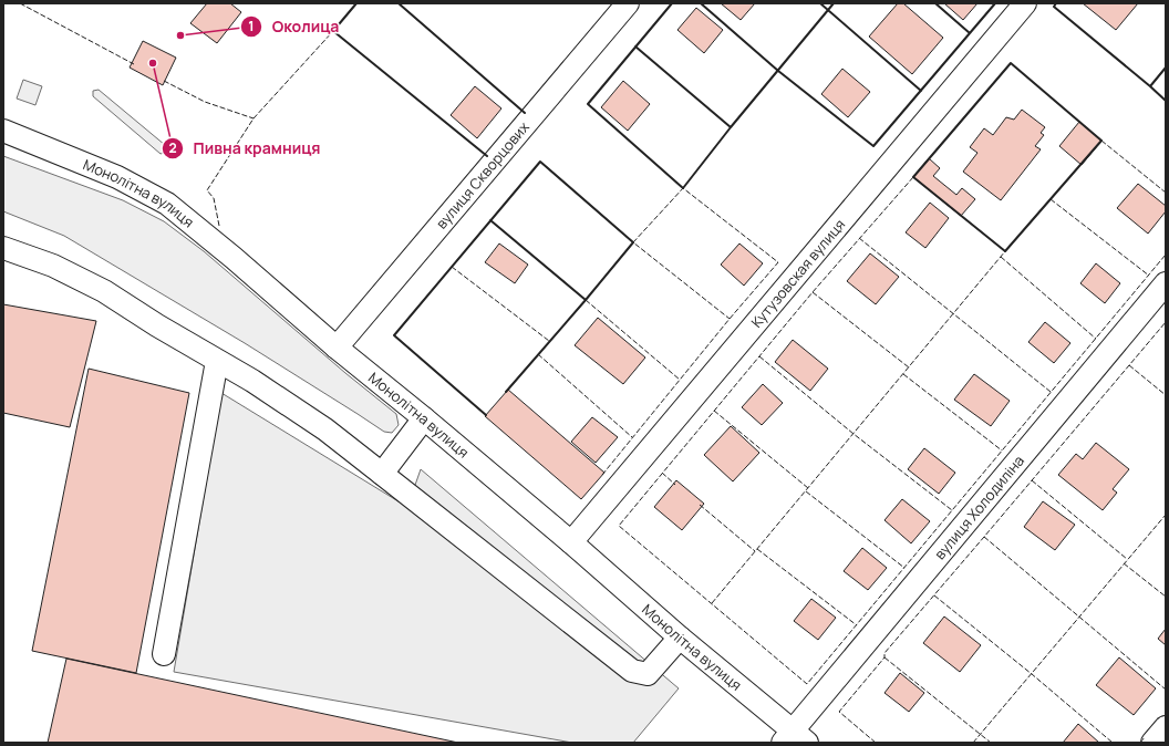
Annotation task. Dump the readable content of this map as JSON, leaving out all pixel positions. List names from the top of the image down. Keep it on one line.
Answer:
{"streets":{"street":["вулиця Скворцових","Монолітна вулиця","Кутузовская вулиця","вулиця Холодиліна"]},"crossings":[["вулиця Скворцових","Монолітна вулиця"],["Монолітна вулиця","Кутузовская вулиця"],["Монолітна вулиця","вулиця Холодиліна"]],"places":["Околица","Пивна крамниця"]}
